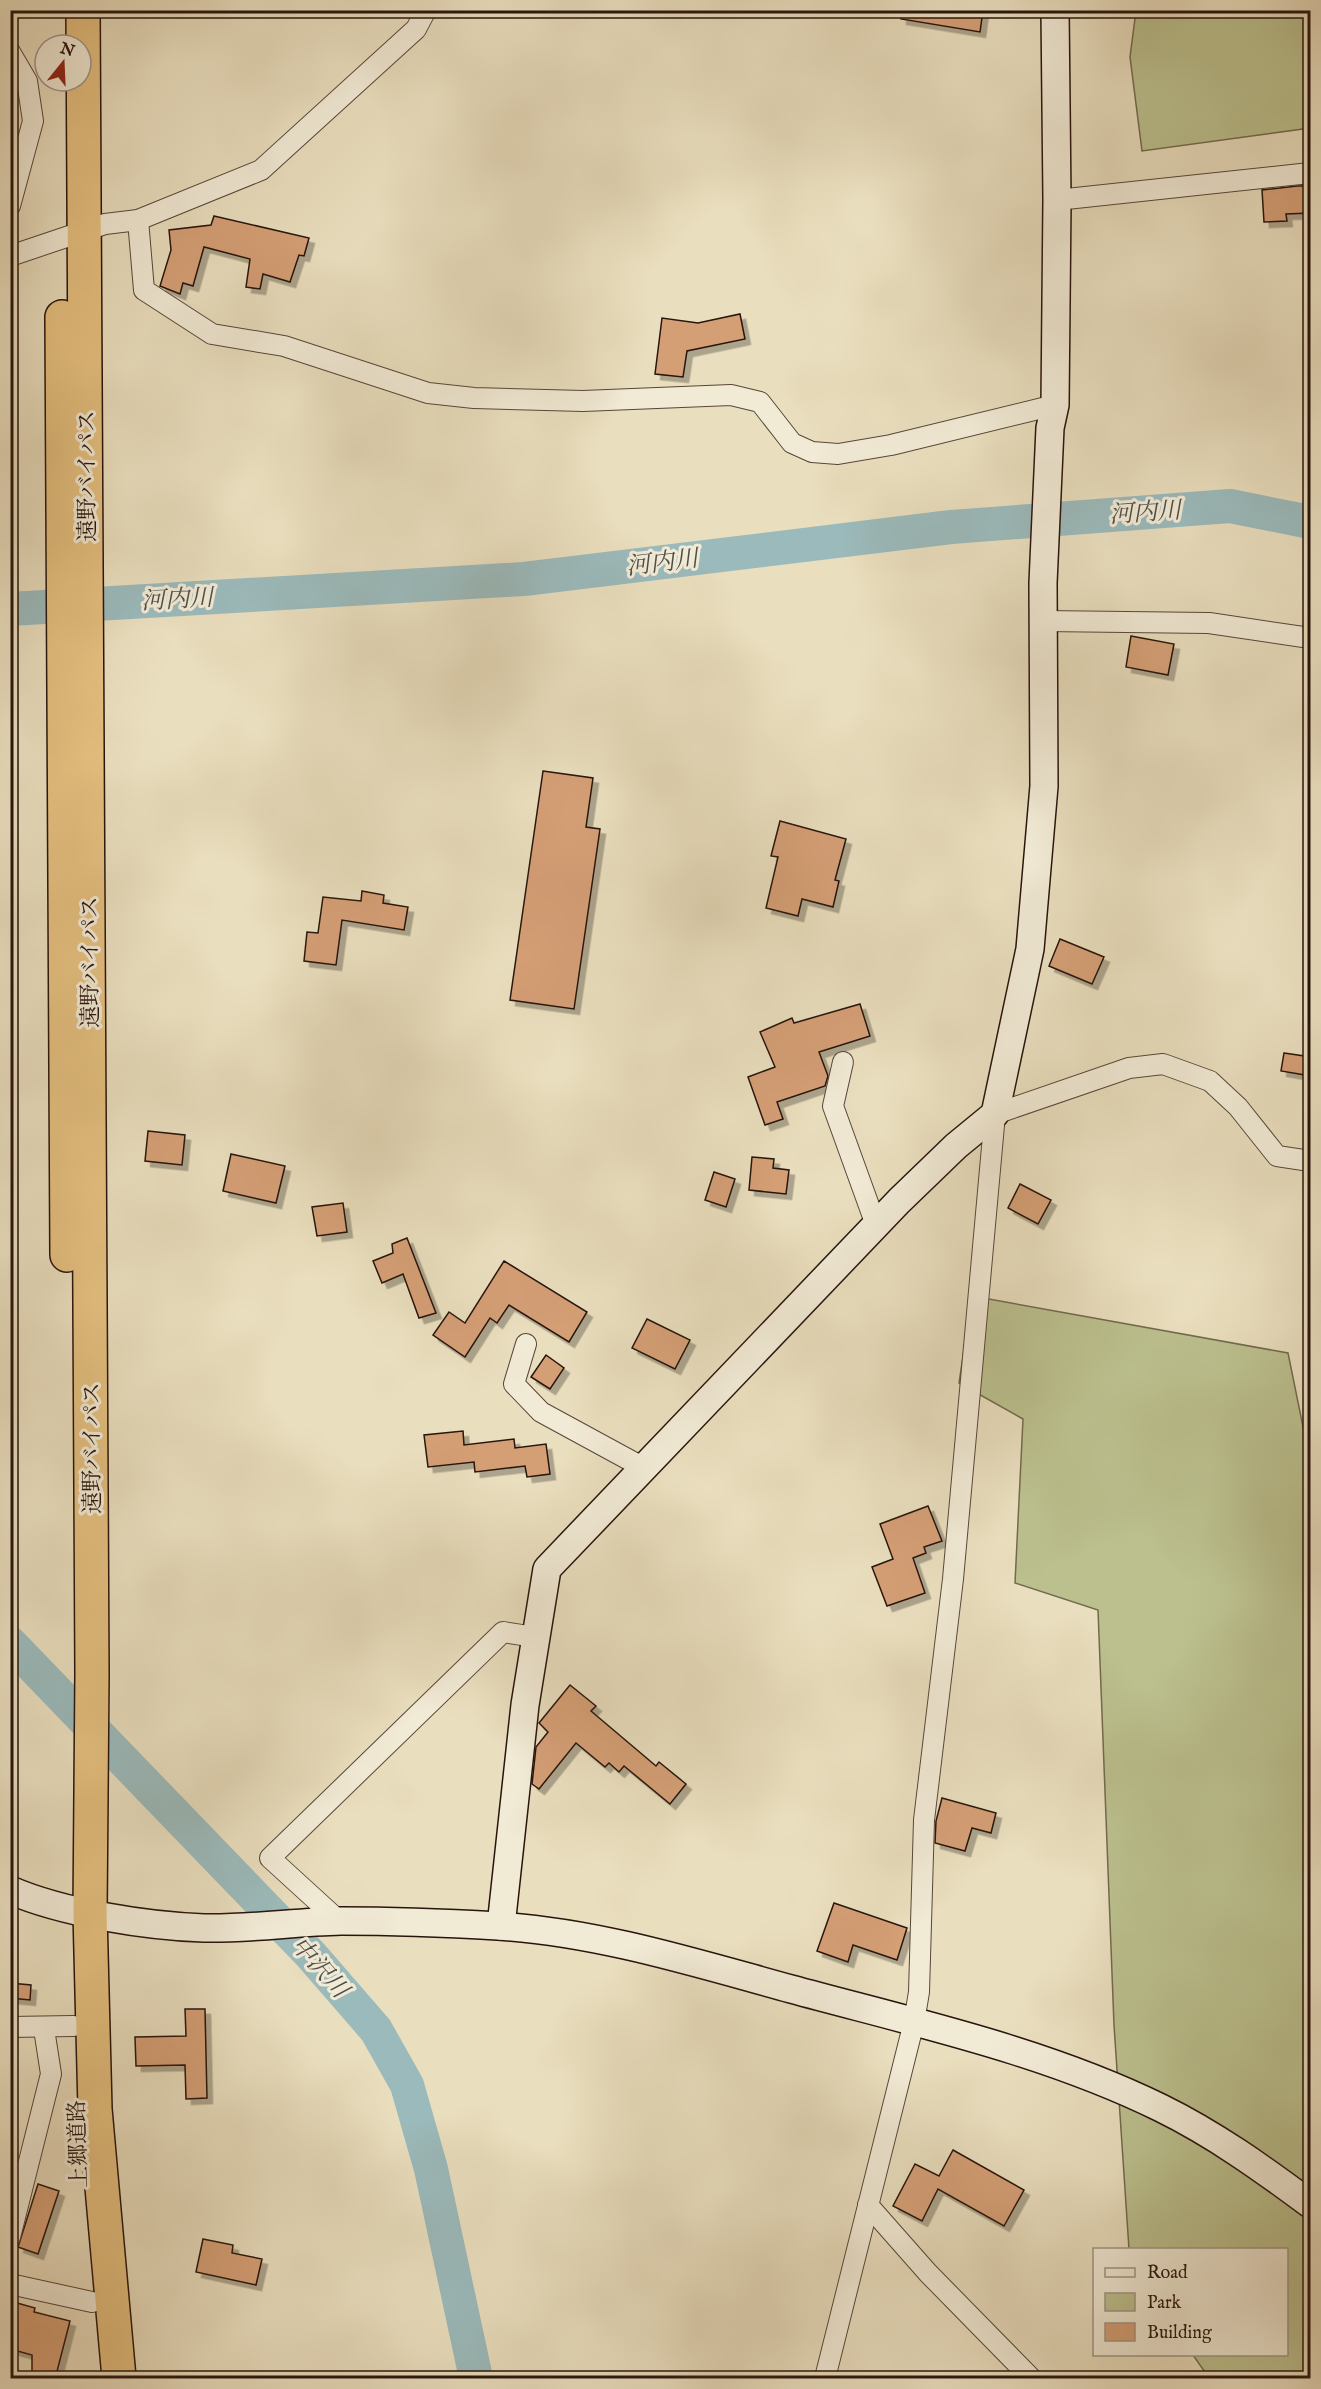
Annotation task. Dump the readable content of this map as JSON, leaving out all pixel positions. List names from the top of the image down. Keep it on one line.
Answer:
{"streets":{"highway":["遠野バイパス","上郷道路"]},"crossings":[["遠野バイパス","上郷道路"]],"water":["河内川","中沢川"],"legend":["Road","Park","Building"],"north":"top"}
